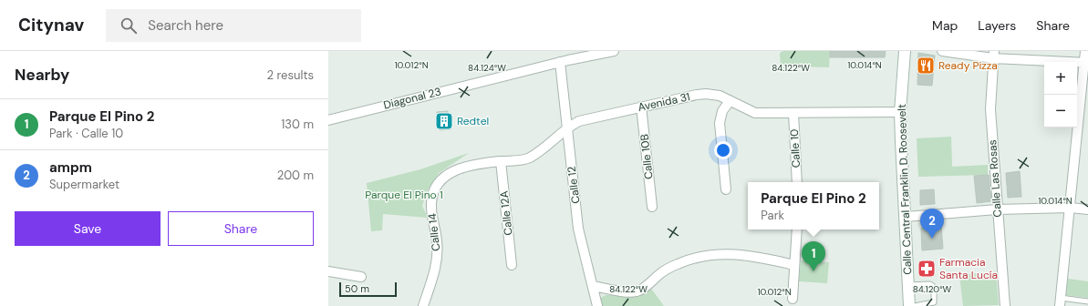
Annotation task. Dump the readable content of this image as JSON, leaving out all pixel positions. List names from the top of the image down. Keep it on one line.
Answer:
{"streets":{"main road":["Calle Central Franklin D. Roosevelt"],"street":["Diagonal 23","Avenida 31","Calle 10","Calle 10B","Calle Las Rosas","Calle 12","Calle 12A","Calle 14"]},"crossings":[["Diagonal 23","Calle 12"],["Avenida 31","Calle 10"],["Avenida 31","Calle 10B"],["Avenida 31","Calle 12"],["Avenida 31","Calle Central Franklin D. Roosevelt"],["Avenida 31","Calle 12A"],["Avenida 31","Calle 14"]],"parks":["Parque El Pino 1"],"places":{"restaurant":["Ready Pizza"],"building":["Redtel"],"pharmacy":["Farmacia Santa Lucía"]},"scale_bar":"50 m","page":{"header":"Citynav","search":"Search here","nav":["Map","Layers","Share"],"heading":["Nearby","2 results"],"map_buttons":["+","−"],"list":[{"mark":"1","name":"Parque El Pino 2","note":"Park · Calle 10","value":"130 m"},{"mark":"2","name":"ampm","note":"Supermarket","value":"200 m"}],"popup":["Parque El Pino 2","Park"],"buttons":["Save","Share"],"pins":["2","1"],"scale":"50 m"},"coordinates":["10.012°N","10.014°N","84.124°W","84.122°W","84.120°W"]}
